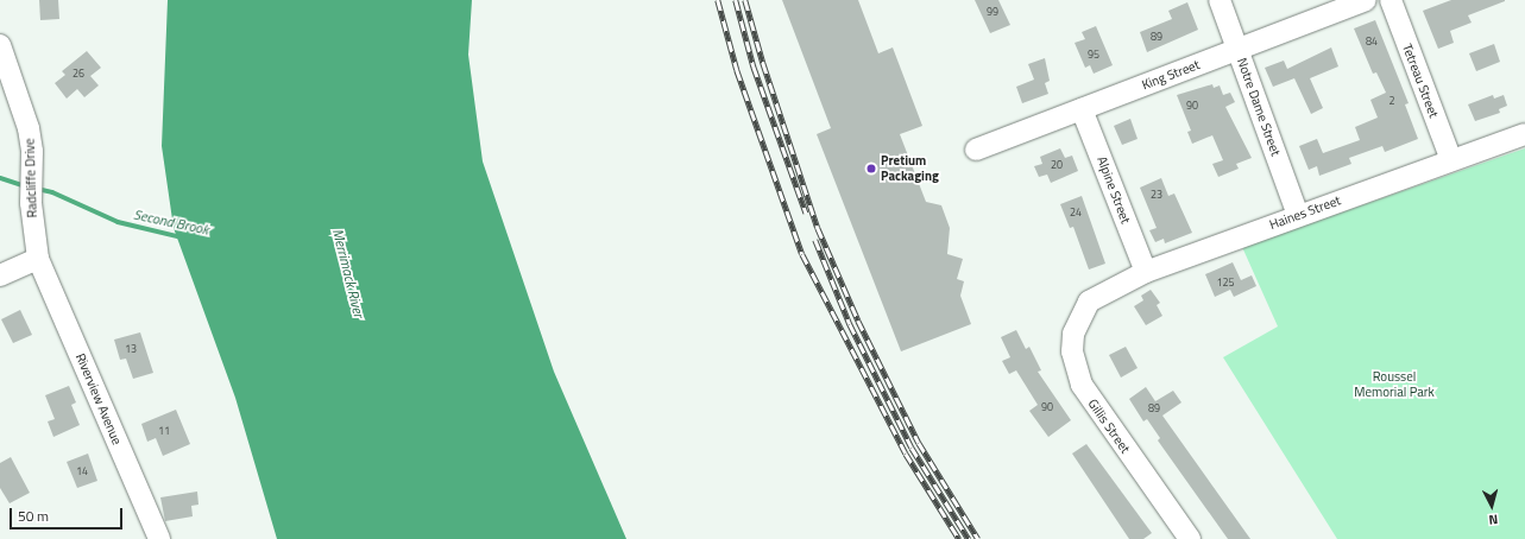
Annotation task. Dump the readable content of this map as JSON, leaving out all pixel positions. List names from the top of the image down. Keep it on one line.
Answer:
{"streets":{"street":["King Street","Tetreau Street","Notre Dame Street","Radcliffe Drive","Alpine Street","Haines Street","Riverview Avenue","Gillis Street"]},"crossings":[["King Street","Notre Dame Street"],["King Street","Alpine Street"],["Tetreau Street","Haines Street"],["Notre Dame Street","Haines Street"],["Radcliffe Drive","Riverview Avenue"],["Alpine Street","Haines Street"],["Haines Street","Gillis Street"]],"water":["Second Brook","Merrimack River"],"parks":["Roussel Memorial Park"],"places":["Pretium Packaging"],"house_numbers":["99","89","84","95","26","2","90","20","23","24","125","13","90","89","11","14"],"scale_bar":"50 m","north":"bottom"}
